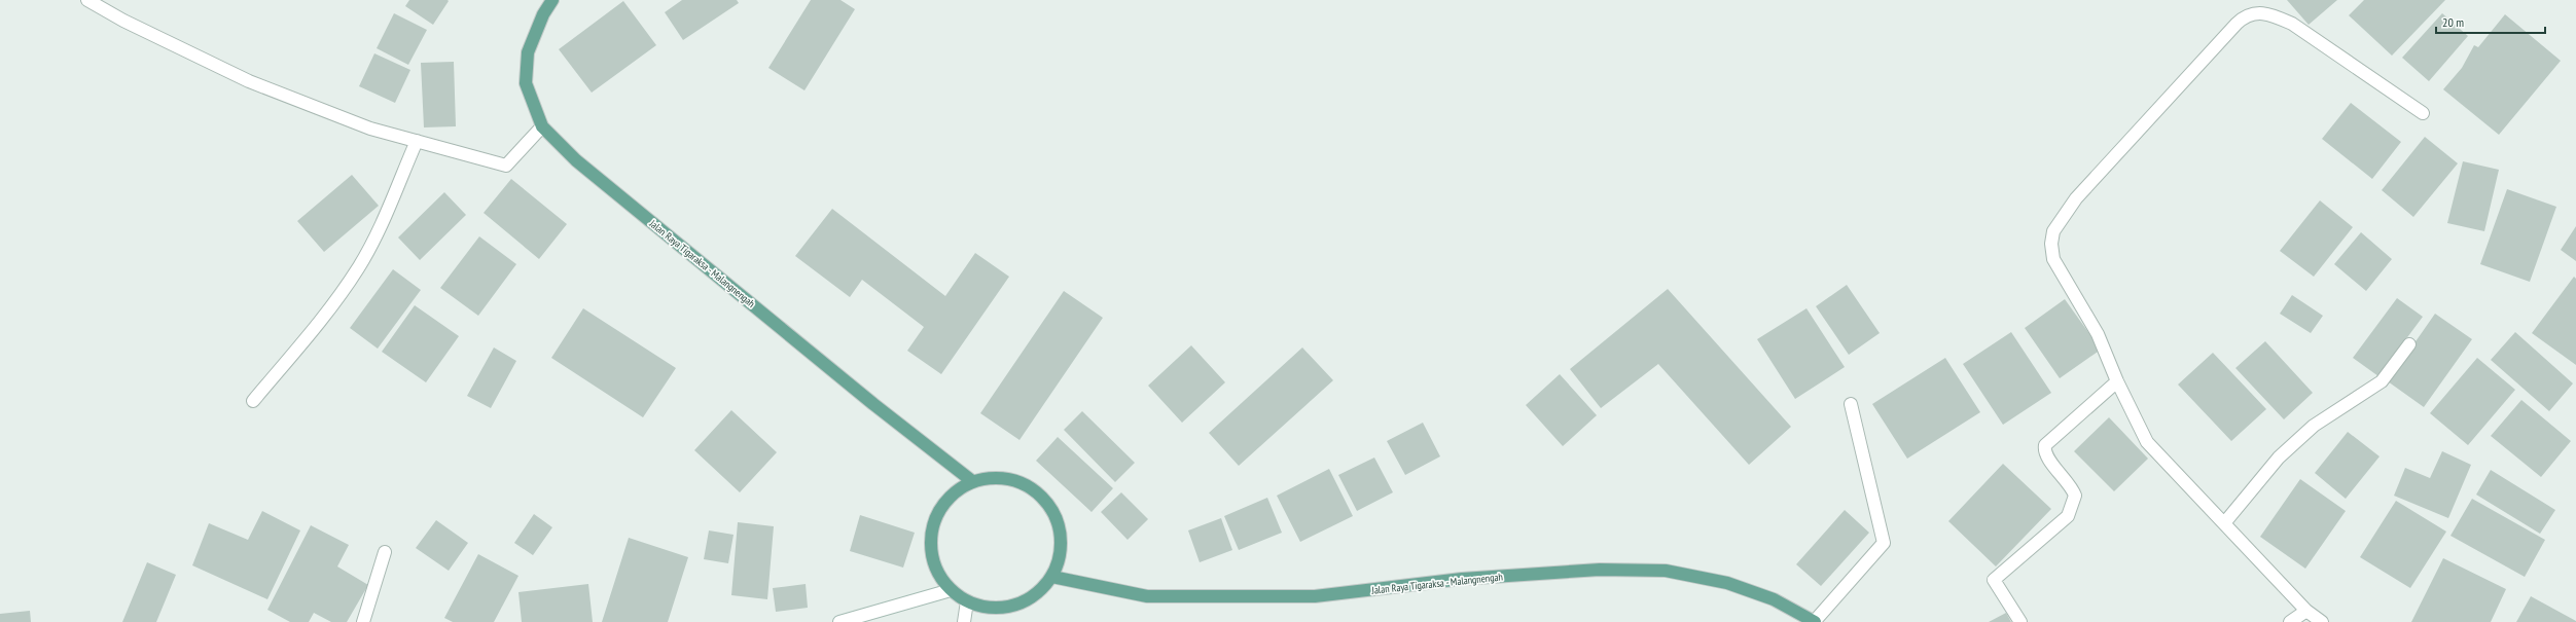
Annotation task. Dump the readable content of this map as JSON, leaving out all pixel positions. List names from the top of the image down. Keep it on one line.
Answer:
{"streets":{"main road":["Jalan Raya Tigaraksa - Malangnengah"]},"scale_bar":"20 m"}
